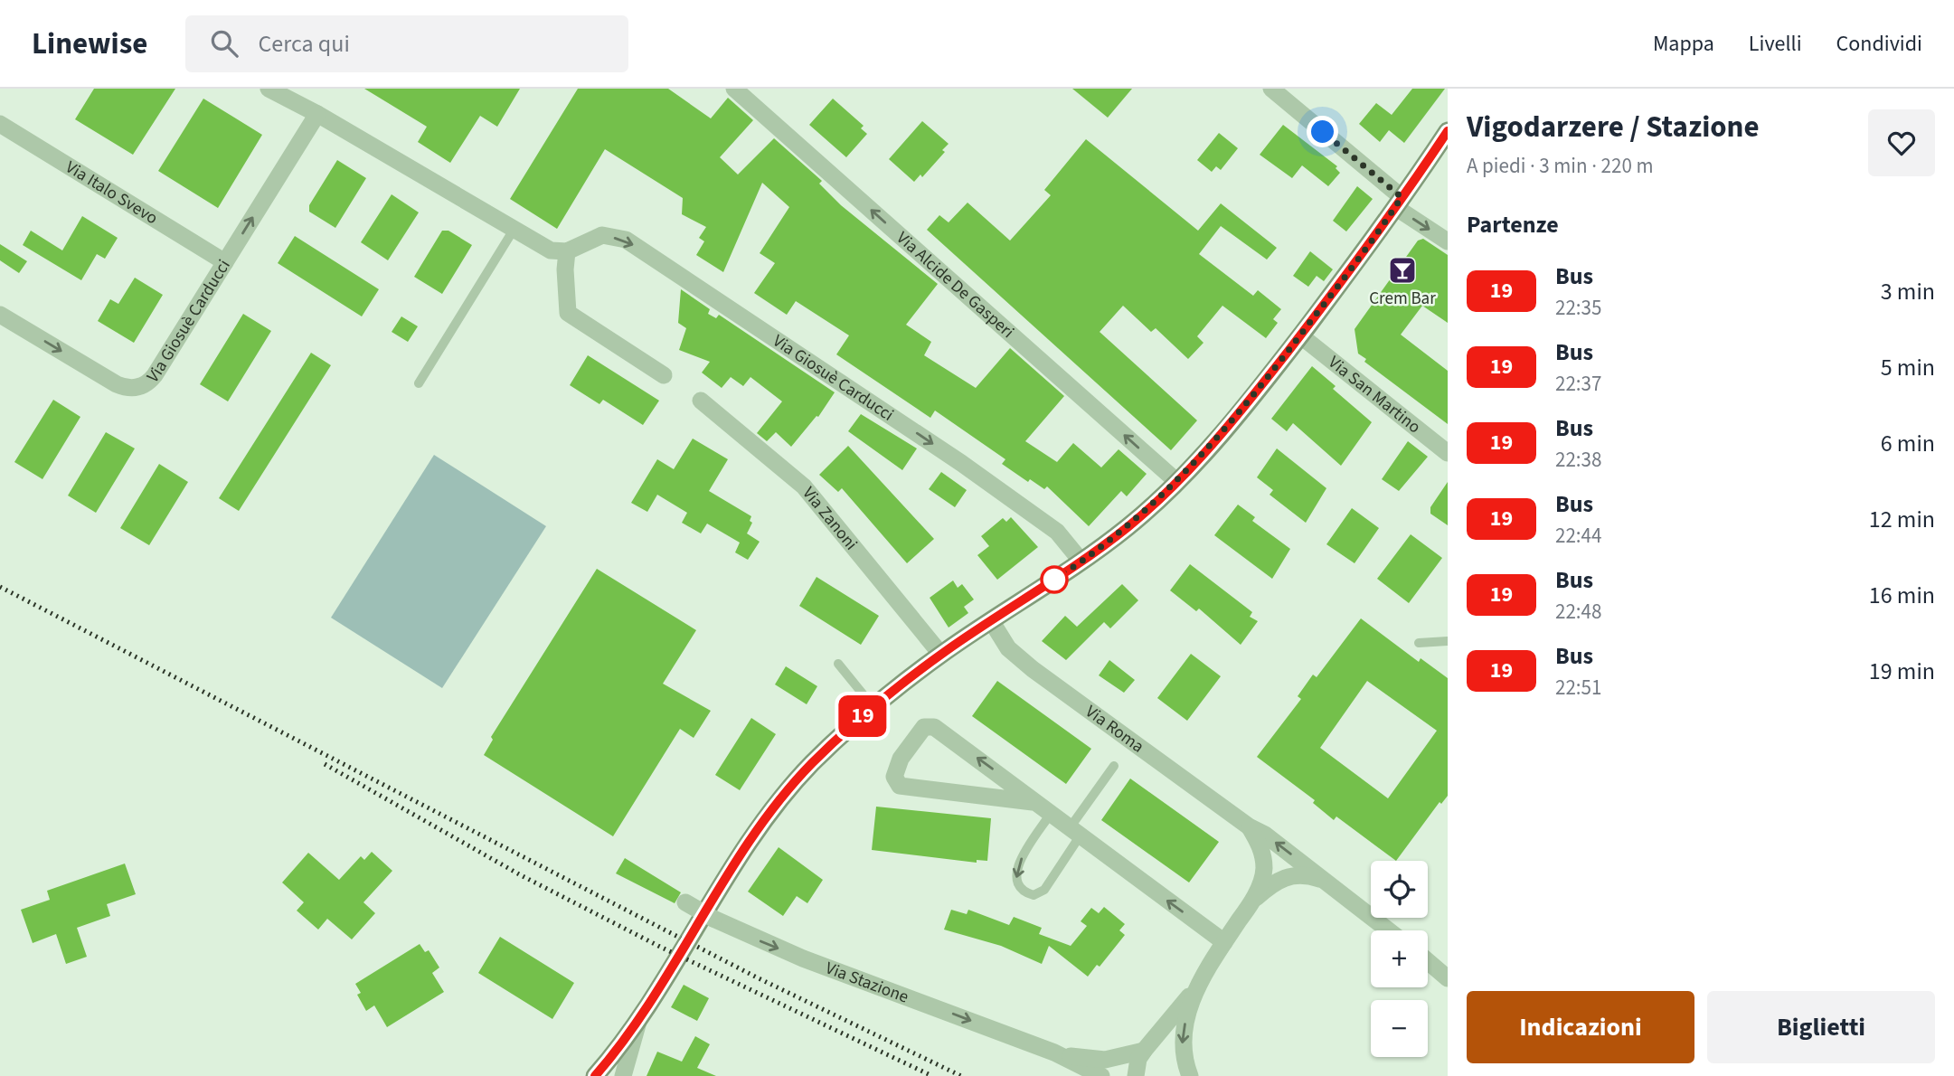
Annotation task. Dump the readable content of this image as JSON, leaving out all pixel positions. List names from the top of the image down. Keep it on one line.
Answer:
{"streets":{"street":["Via Italo Svevo","Via Alcide De Gasperi","Via Giosuè Carducci","Via San Martino","Via Zanoni","Via Roma","Via Stazione"]},"crossings":[["Via Italo Svevo","Via Giosuè Carducci"]],"one_way":["Via Alcide De Gasperi","Via Stazione"],"places":{"bar":["Crem Bar"]},"lines":["bus line 19"],"page":{"header":"Linewise","search":"Cerca qui","nav":["Mappa","Livelli","Condividi"],"on_map":"19","heading":[["Vigodarzere / Stazione","A piedi · 3 min · 220 m"],"Partenze"],"list":[{"mark":"19","name":"Bus","note":"22:35","value":"3 min"},{"mark":"19","name":"Bus","note":"22:37","value":"5 min"},{"mark":"19","name":"Bus","note":"22:38","value":"6 min"},{"mark":"19","name":"Bus","note":"22:44","value":"12 min"},{"mark":"19","name":"Bus","note":"22:48","value":"16 min"},{"mark":"19","name":"Bus","note":"22:51","value":"19 min"}],"map_buttons":["+","−"],"buttons":["Indicazioni","Biglietti"]}}
